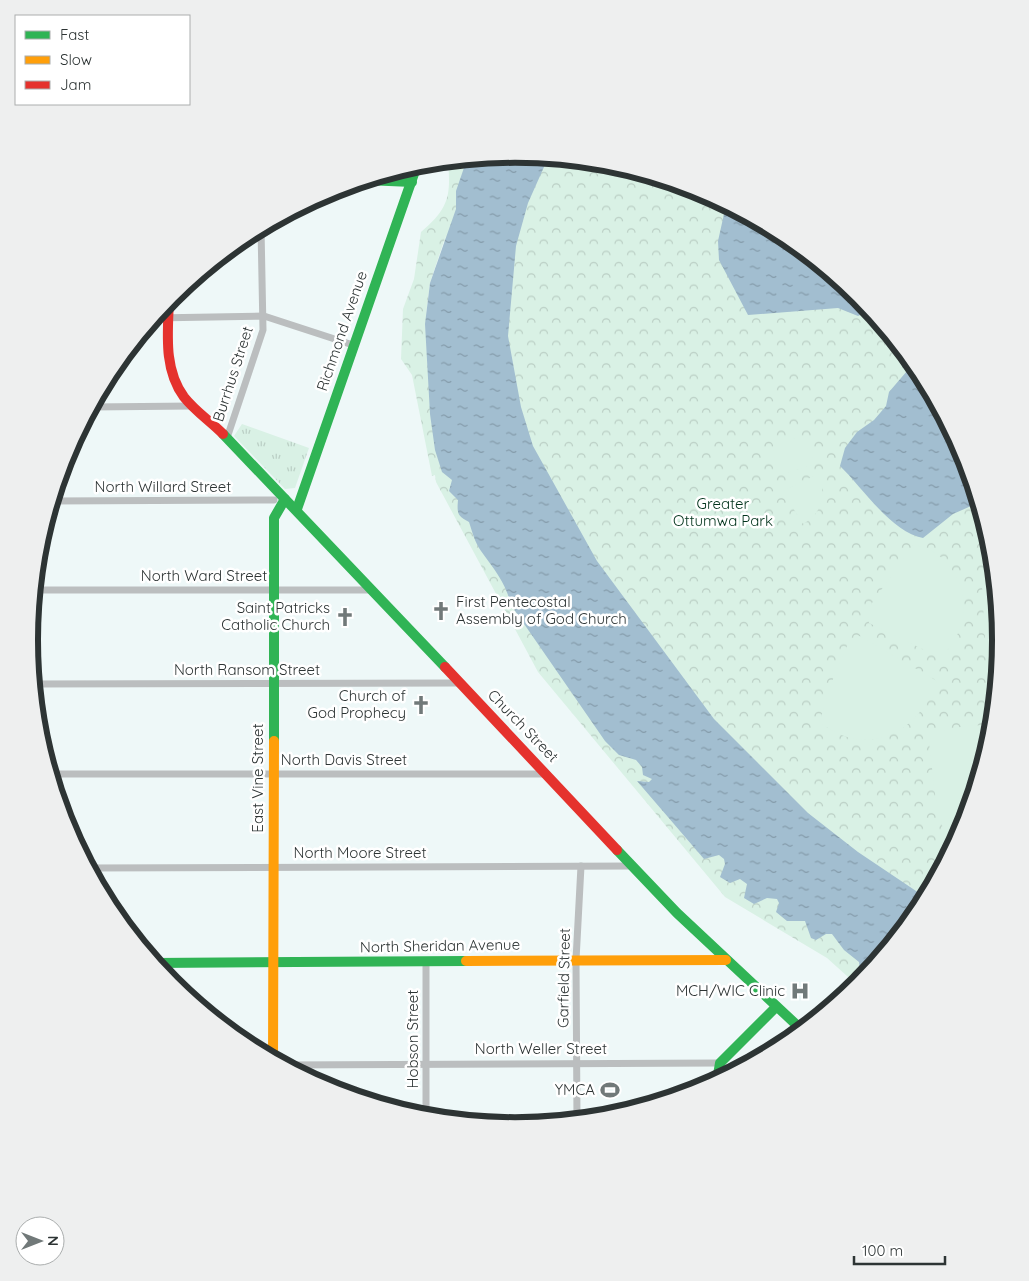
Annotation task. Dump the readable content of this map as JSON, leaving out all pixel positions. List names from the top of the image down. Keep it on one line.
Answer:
{"streets":{"street":["Richmond Avenue","Burrhus Street","North Willard Street","North Ward Street","North Ransom Street","Church Street","North Davis Street","East Vine Street","North Moore Street","North Sheridan Avenue","Garfield Street","Hobson Street","North Weller Street"]},"crossings":[["Richmond Avenue","Church Street"],["Burrhus Street","Church Street"],["North Willard Street","Church Street"],["North Willard Street","East Vine Street"],["North Ward Street","Church Street"],["North Ward Street","East Vine Street"],["North Ransom Street","Church Street"],["North Ransom Street","East Vine Street"],["Church Street","North Davis Street"],["Church Street","East Vine Street"],["Church Street","North Moore Street"],["Church Street","North Sheridan Avenue"],["North Davis Street","East Vine Street"],["East Vine Street","North Moore Street"],["East Vine Street","North Sheridan Avenue"],["North Moore Street","Garfield Street"],["North Sheridan Avenue","Garfield Street"],["North Sheridan Avenue","Hobson Street"],["Garfield Street","North Weller Street"],["Hobson Street","North Weller Street"]],"parks":["Greater Ottumwa Park"],"places":{"church":["First Pentecostal Assembly of God Church","Saint Patricks Catholic Church","Church of God Prophecy"],"hospital":["MCH/WIC Clinic"],"sports":["YMCA"]},"legend":["Fast","Slow","Jam"],"scale_bar":"100 m","north":"right"}
